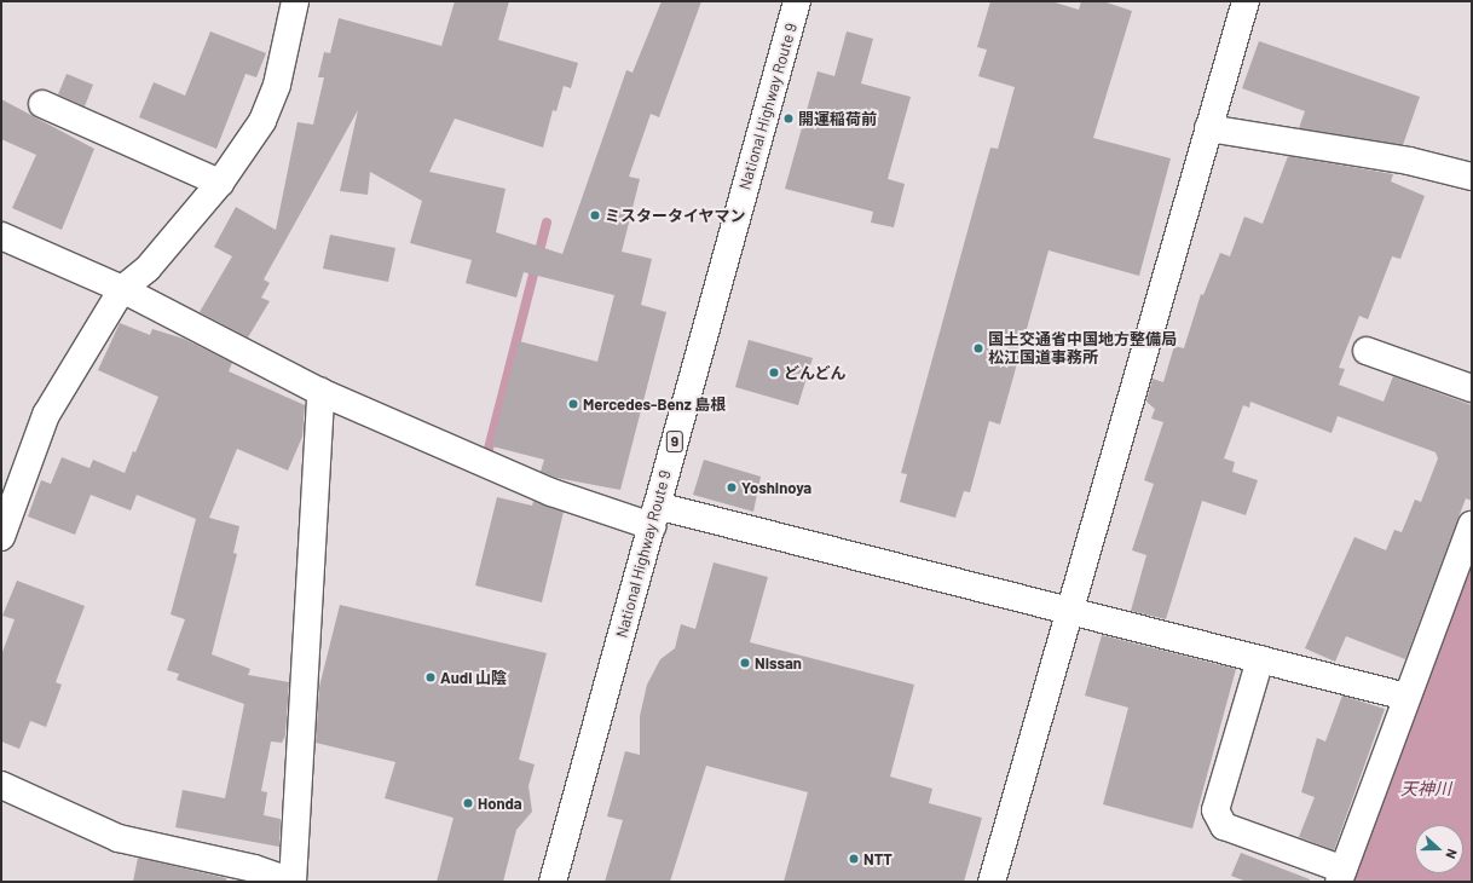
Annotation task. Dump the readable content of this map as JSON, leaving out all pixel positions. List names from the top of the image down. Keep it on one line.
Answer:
{"streets":{"main road":["National Highway Route 9","9"]},"water":["天神川"],"places":["開運稲荷前","ミスタータイヤマン","国土交通省中国地方整備局 松江国道事務所","どんどん","Mercedes-Benz 島根","Yoshinoya","Nissan","Audi 山陰","Honda","NTT"],"north":"right"}
